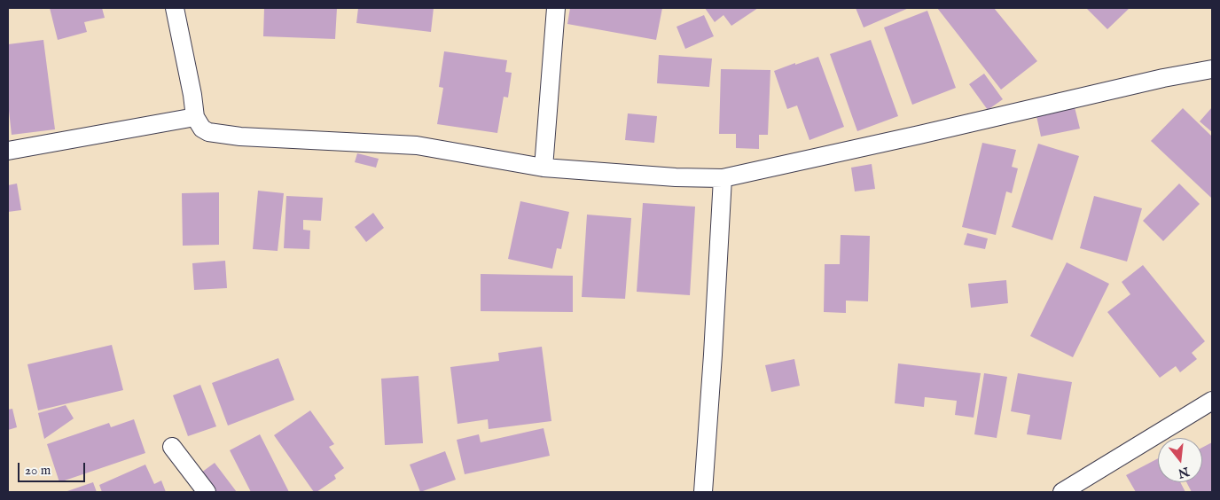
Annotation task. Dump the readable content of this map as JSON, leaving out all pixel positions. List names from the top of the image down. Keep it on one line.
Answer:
{"scale_bar":"20 m","north":"bottom"}
